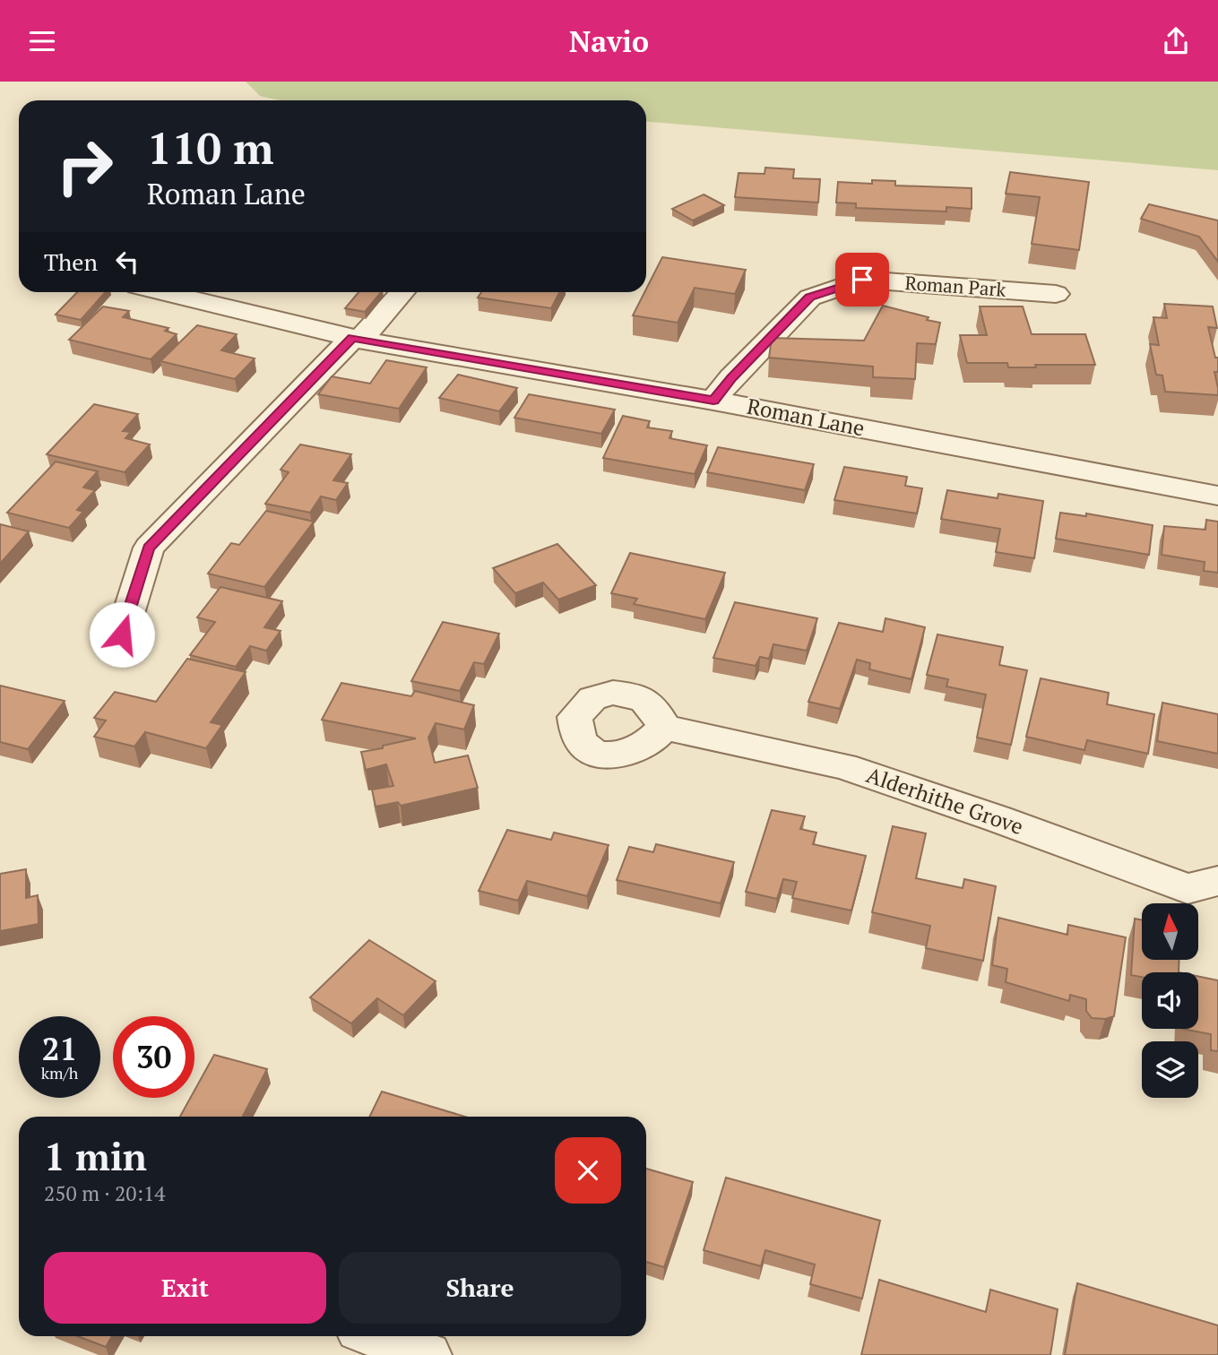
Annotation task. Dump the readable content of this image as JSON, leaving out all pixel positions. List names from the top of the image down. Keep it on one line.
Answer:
{"streets":{"street":["Roman Park","Roman Lane","Alderhithe Grove"]},"crossings":[["Roman Park","Roman Lane"]],"north":"top","page":{"header":"Navio","turn":["110 m","Roman Lane"],"then":"Then","speed":"21 km/h","limit":"30","heading":["1 min","250 m · 20:14"],"buttons":["Exit","Share"]}}
